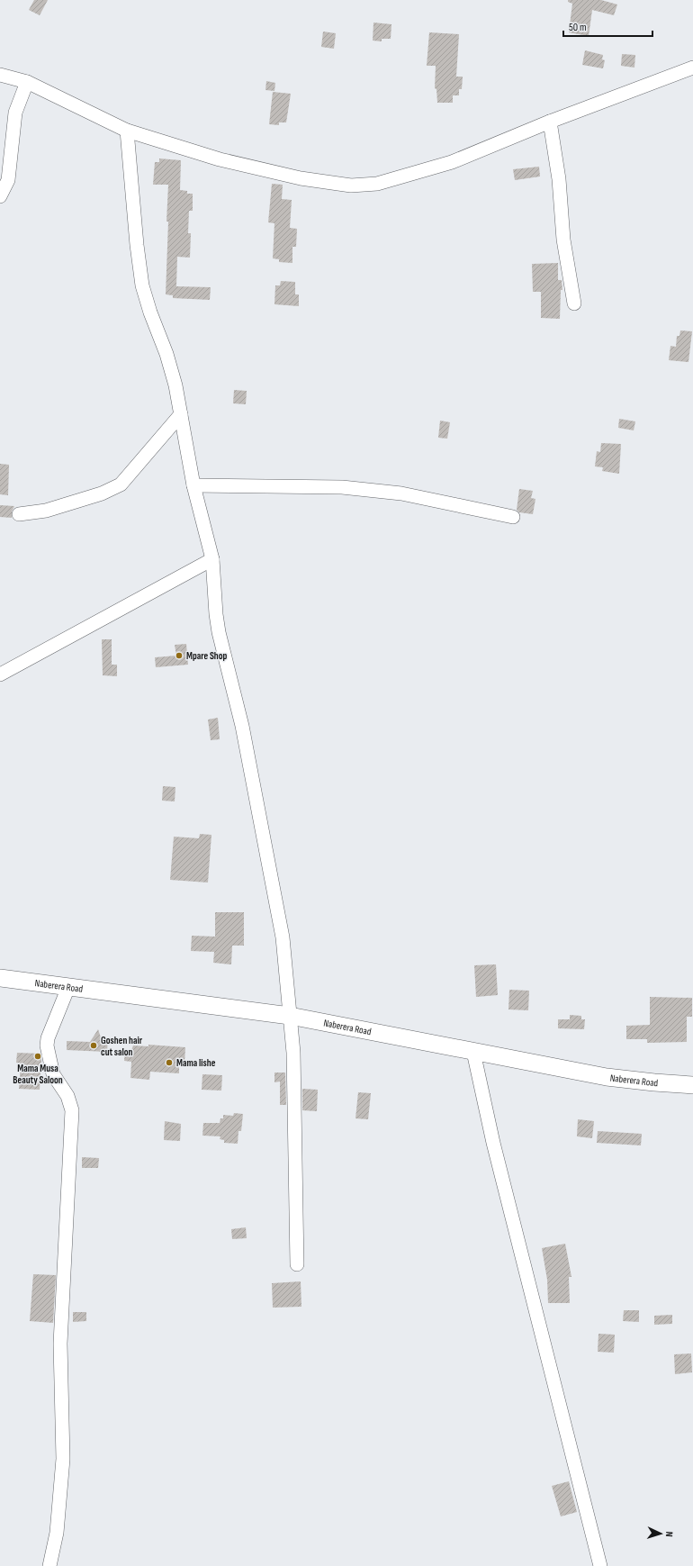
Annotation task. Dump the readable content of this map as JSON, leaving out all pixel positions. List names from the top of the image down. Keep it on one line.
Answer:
{"streets":{"street":["Naberera Road"]},"places":["Mpare Shop","Goshen hair cut salon","Mama Musa Beauty Saloon","Mama lishe"],"scale_bar":"50 m","north":"right"}
